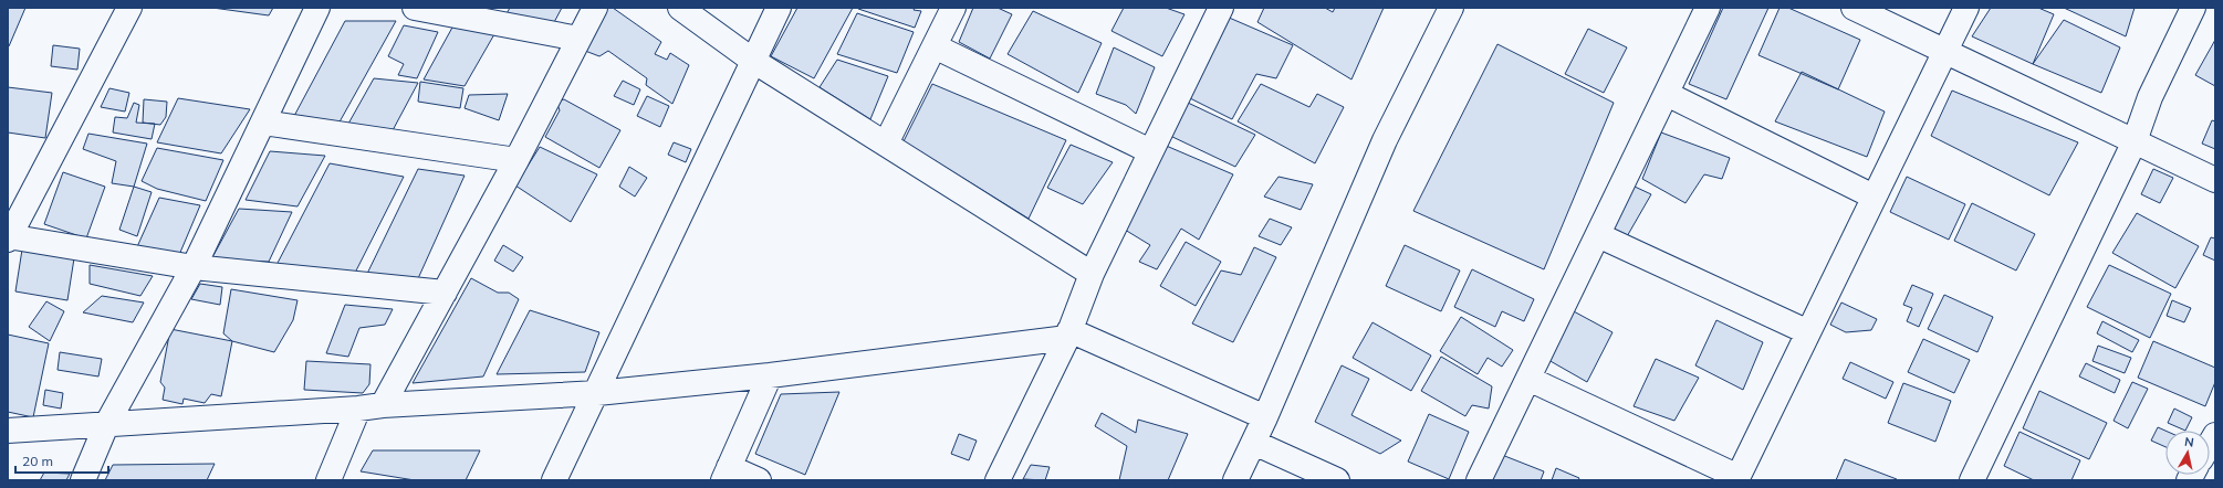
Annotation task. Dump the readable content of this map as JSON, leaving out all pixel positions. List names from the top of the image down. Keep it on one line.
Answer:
{"scale_bar":"20 m","north":"top"}
